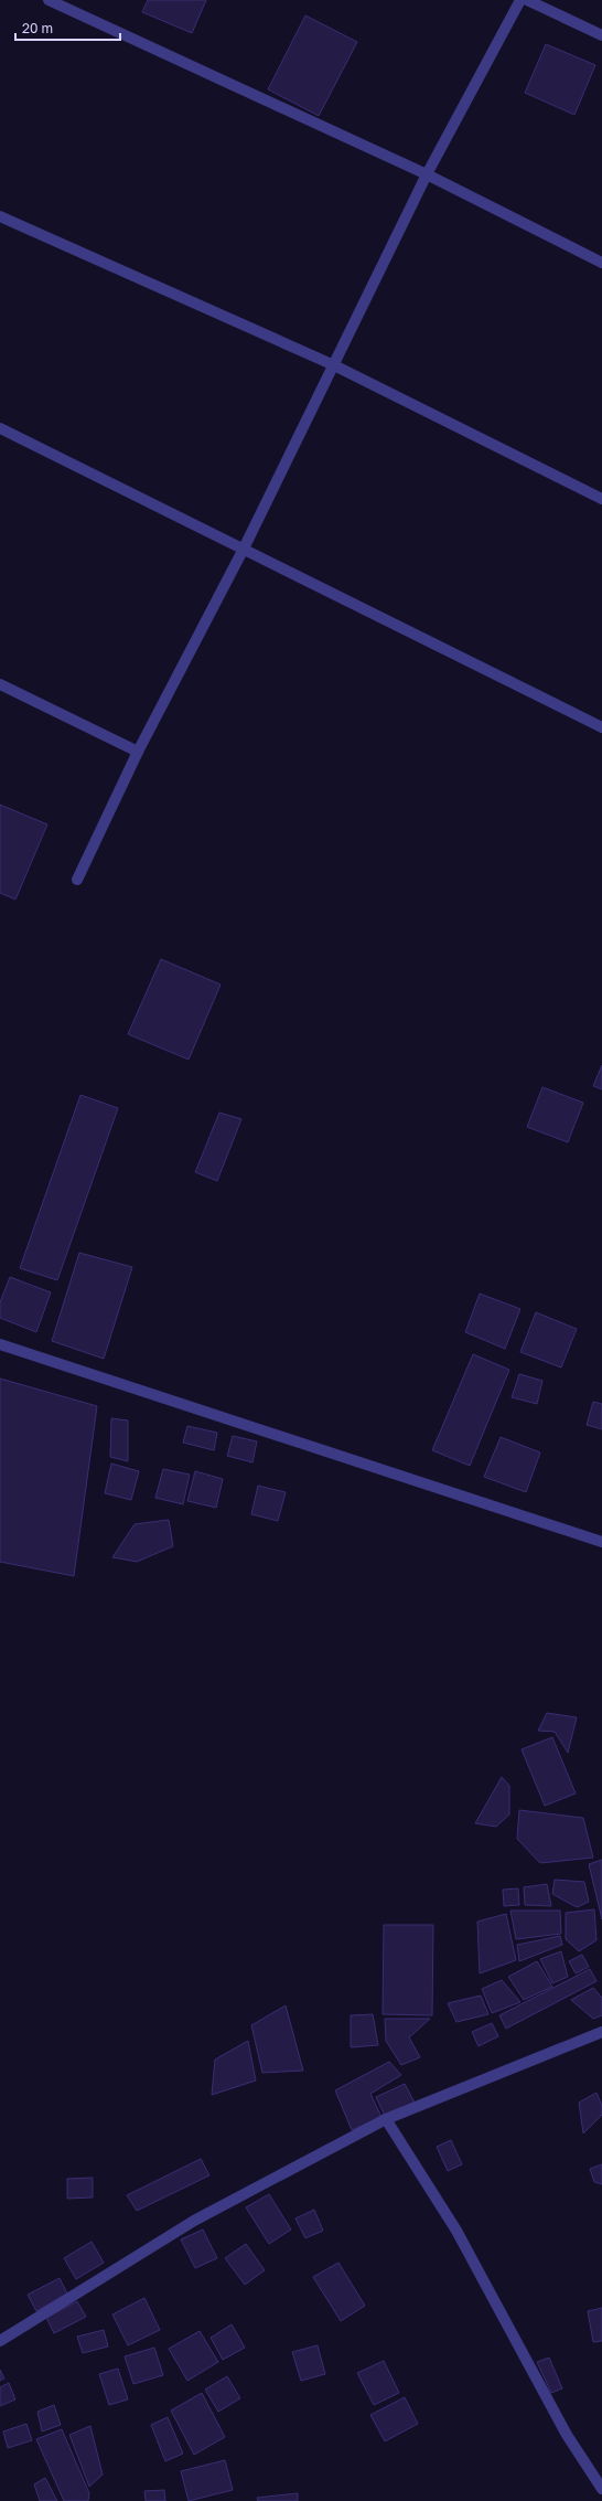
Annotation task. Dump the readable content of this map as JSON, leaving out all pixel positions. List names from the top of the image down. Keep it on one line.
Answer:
{"scale_bar":"20 m"}
